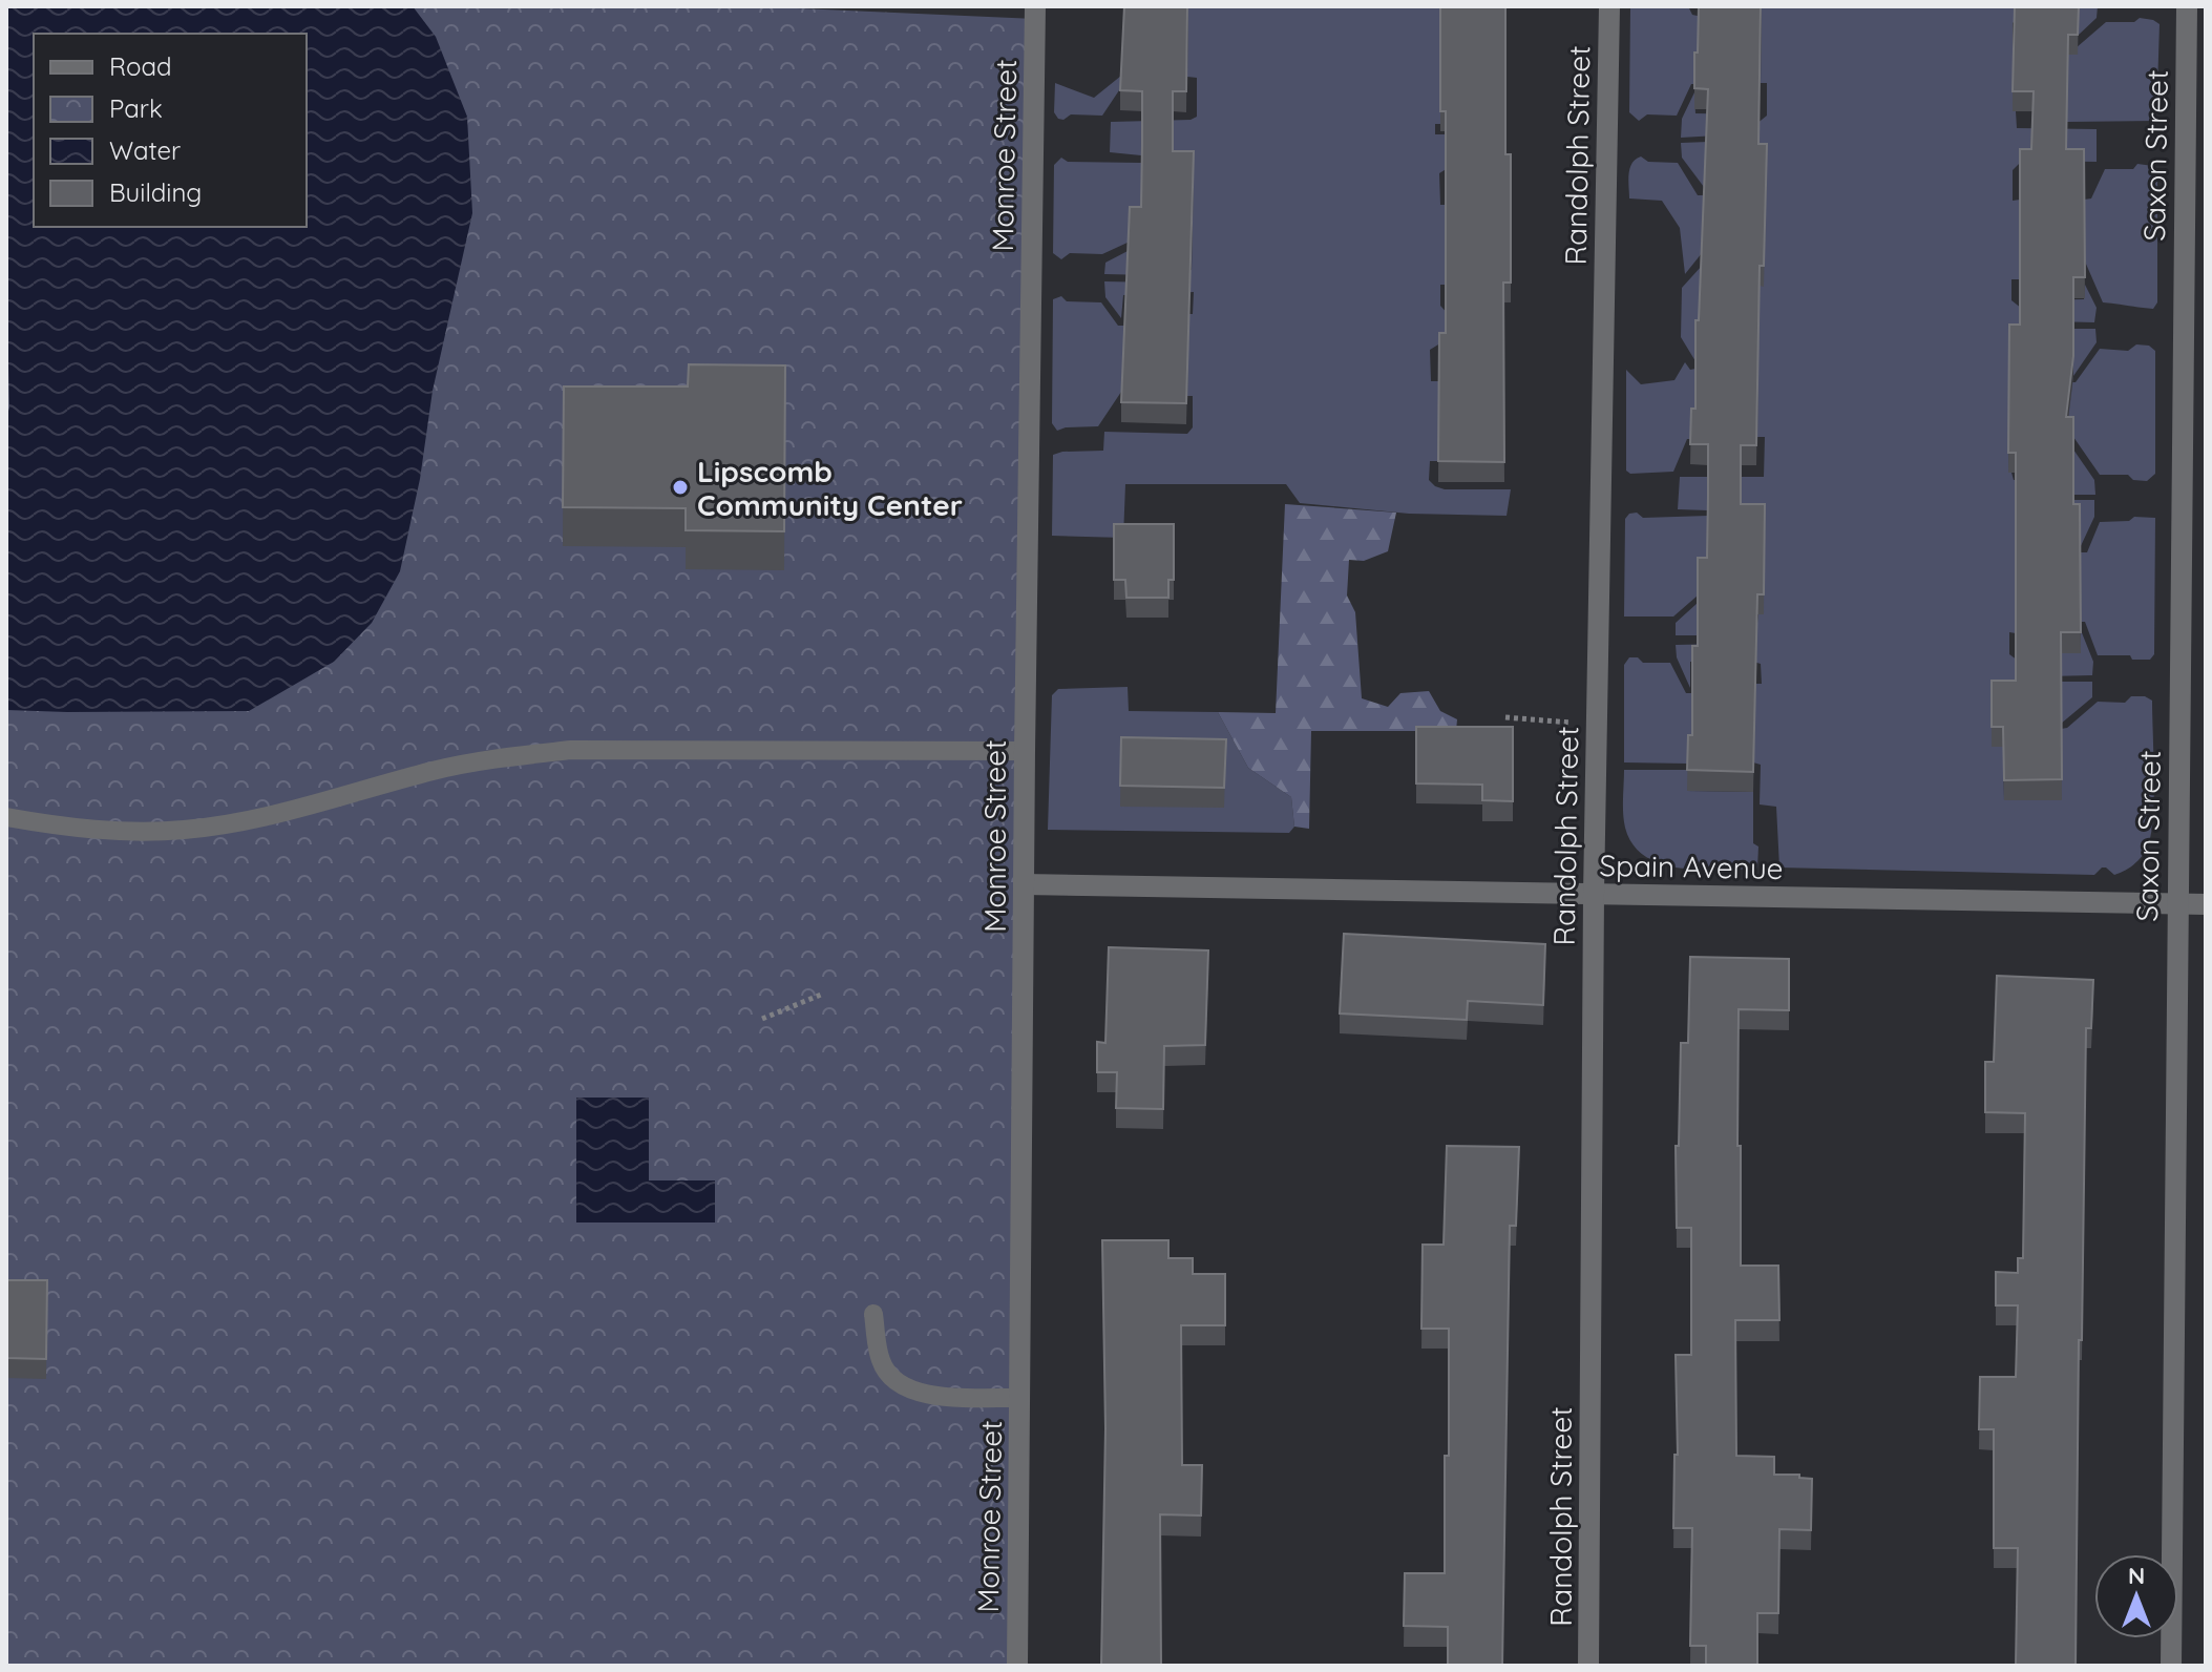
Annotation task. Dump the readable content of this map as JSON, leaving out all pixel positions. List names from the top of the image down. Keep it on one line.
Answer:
{"streets":{"street":["Monroe Street","Randolph Street","Saxon Street","Spain Avenue"]},"crossings":[["Monroe Street","Spain Avenue"],["Randolph Street","Spain Avenue"],["Saxon Street","Spain Avenue"]],"places":["Lipscomb Community Center"],"legend":["Road","Park","Water","Building"],"north":"top"}
